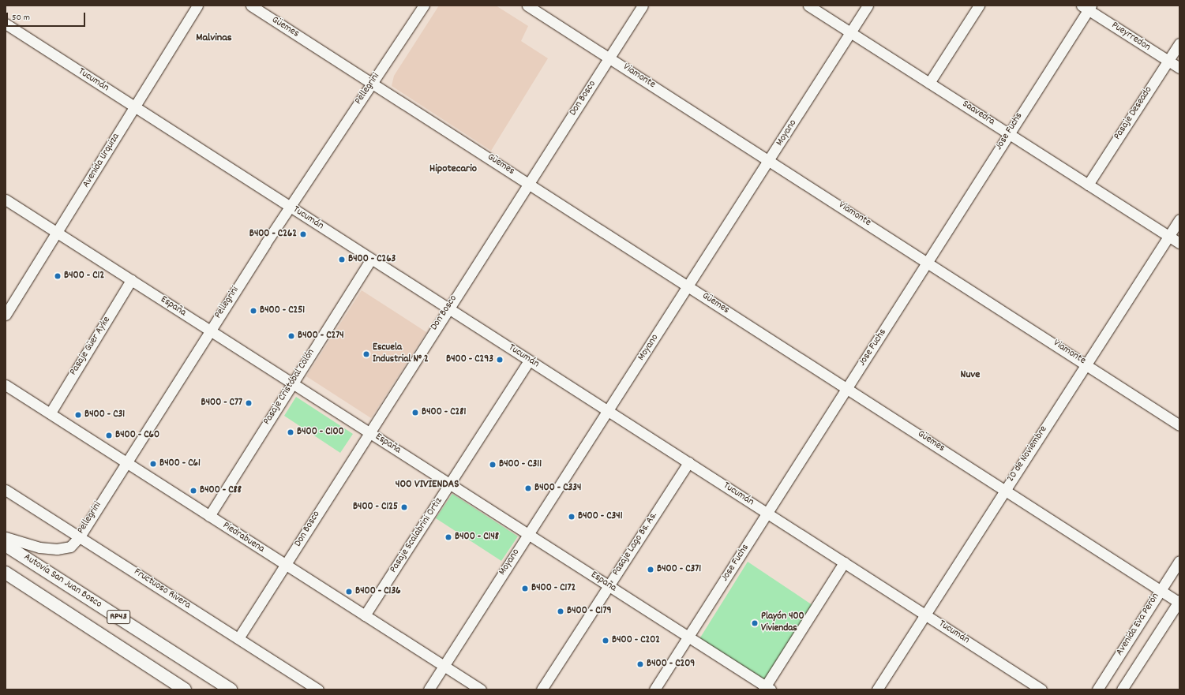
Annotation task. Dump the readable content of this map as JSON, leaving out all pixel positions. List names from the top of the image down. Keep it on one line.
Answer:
{"streets":{"main road":["Autovía San Juan Bosco","RP43"],"street":["Güemes","Pueyrredon","Viamonte","Tucumán","Pellegrini","Don Bosco","Saavedra","Pasaje Deseado","Jose Fuchs","Moyano","Avenida Urquiza","España","Pasaje Güer Ayke","Pasaje Cristóbal Colón","20 de Noviembre","Pasaje Scalabrini Ortiz","Piedrabuena","Pasaje Lago Bs. As.","Fructuoso Rivera","Avenida Eva Perón"]},"crossings":[["Güemes","Pellegrini"],["Güemes","Don Bosco"],["Güemes","Jose Fuchs"],["Güemes","Moyano"],["Güemes","20 de Noviembre"],["Güemes","Avenida Eva Perón"],["Pueyrredon","Pasaje Deseado"],["Pueyrredon","Jose Fuchs"],["Viamonte","Don Bosco"],["Viamonte","Jose Fuchs"],["Viamonte","Moyano"],["Viamonte","20 de Noviembre"],["Tucumán","Pellegrini"],["Tucumán","Don Bosco"],["Tucumán","Jose Fuchs"],["Tucumán","Moyano"],["Tucumán","Avenida Urquiza"],["Tucumán","Pasaje Cristóbal Colón"],["Tucumán","20 de Noviembre"],["Tucumán","Pasaje Scalabrini Ortiz"],["Tucumán","Pasaje Lago Bs. As."],["Pellegrini","España"],["Pellegrini","Piedrabuena"],["Pellegrini","Fructuoso Rivera"],["Don Bosco","España"],["Don Bosco","Piedrabuena"],["Don Bosco","Fructuoso Rivera"],["Saavedra","Pasaje Deseado"],["Saavedra","Jose Fuchs"],["Saavedra","Moyano"],["Saavedra","20 de Noviembre"],["Jose Fuchs","España"],["Moyano","España"],["Moyano","Piedrabuena"],["Avenida Urquiza","España"],["España","Pasaje Güer Ayke"],["España","Pasaje Cristóbal Colón"],["España","Pasaje Scalabrini Ortiz"],["España","Pasaje Lago Bs. As."],["Pasaje Güer Ayke","Piedrabuena"],["Pasaje Cristóbal Colón","Piedrabuena"],["Pasaje Scalabrini Ortiz","Piedrabuena"]],"districts":["Malvinas","Hipotecario","Nuve","400 VIVIENDAS"],"places":["B400 - C262","B400 - C263","B400 - C12","B400 - C251","B400 - C274","Escuela Industrial N° 2","B400 - C293","B400 - C77","B400 - C281","B400 - C31","B400 - C100","B400 - C60","B400 - C61","B400 - C311","B400 - C334","B400 - C88","B400 - C125","B400 - C341","B400 - C148","B400 - C371","B400 - C172","B400 - C136","B400 - C179","Playón 400 Viviendas","B400 - C202","B400 - C209"],"scale_bar":"50 m"}
